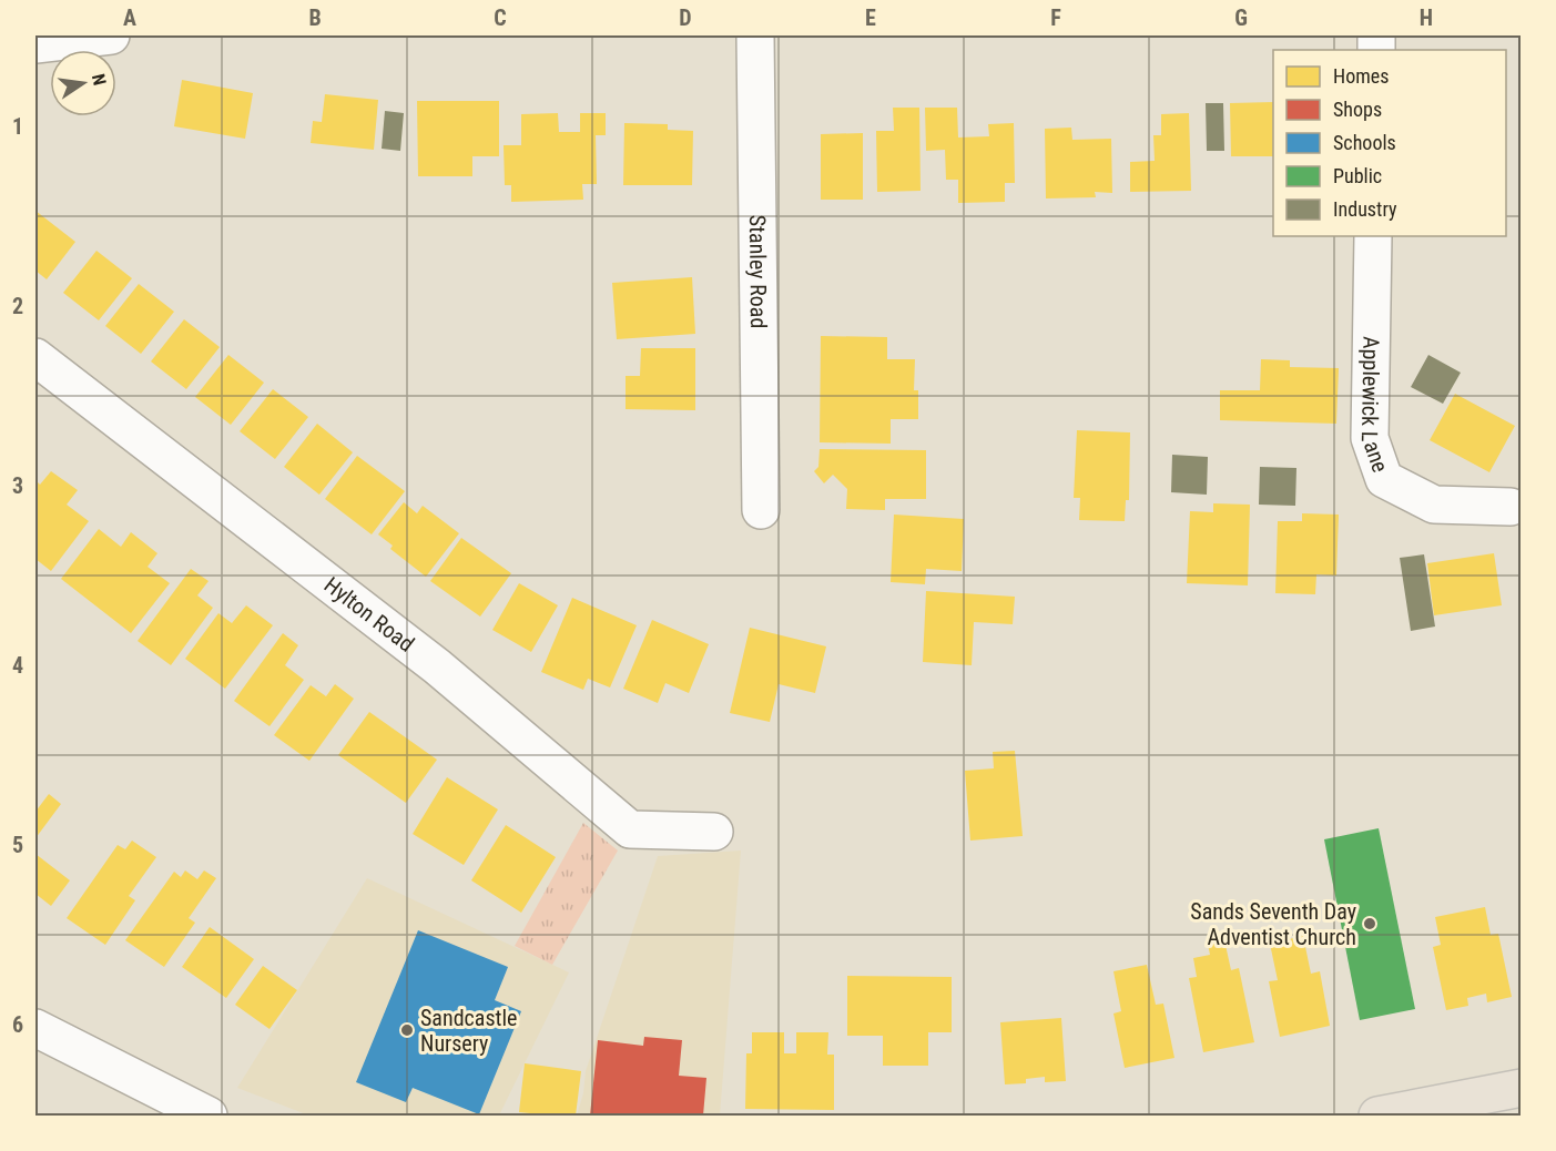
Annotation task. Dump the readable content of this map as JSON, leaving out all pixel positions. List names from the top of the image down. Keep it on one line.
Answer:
{"streets":{"street":["Stanley Road","Applewick Lane","Hylton Road"]},"places":["Sands Seventh Day Adventist Church","Sandcastle Nursery"],"legend":["Homes","Shops","Schools","Public","Industry"],"north":"right","grid":{"columns":["A","B","C","D","E","F","G","H"],"rows":["1","2","3","4","5","6"]}}
